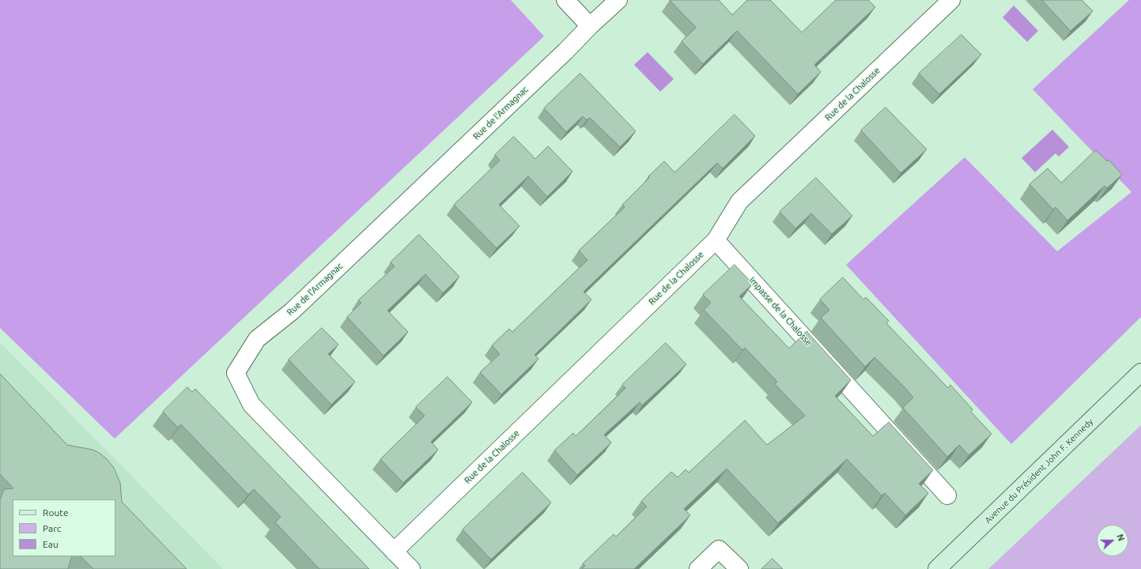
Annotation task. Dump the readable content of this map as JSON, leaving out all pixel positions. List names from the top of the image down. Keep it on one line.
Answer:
{"streets":{"main road":["Avenue du Président John F. Kennedy"],"street":["Rue de la Chalosse","Rue de l'Armagnac","Impasse de la Chalosse"]},"crossings":[["Rue de la Chalosse","Rue de l'Armagnac"],["Rue de la Chalosse","Impasse de la Chalosse"]],"legend":["Route","Parc","Eau"],"north":"right"}
